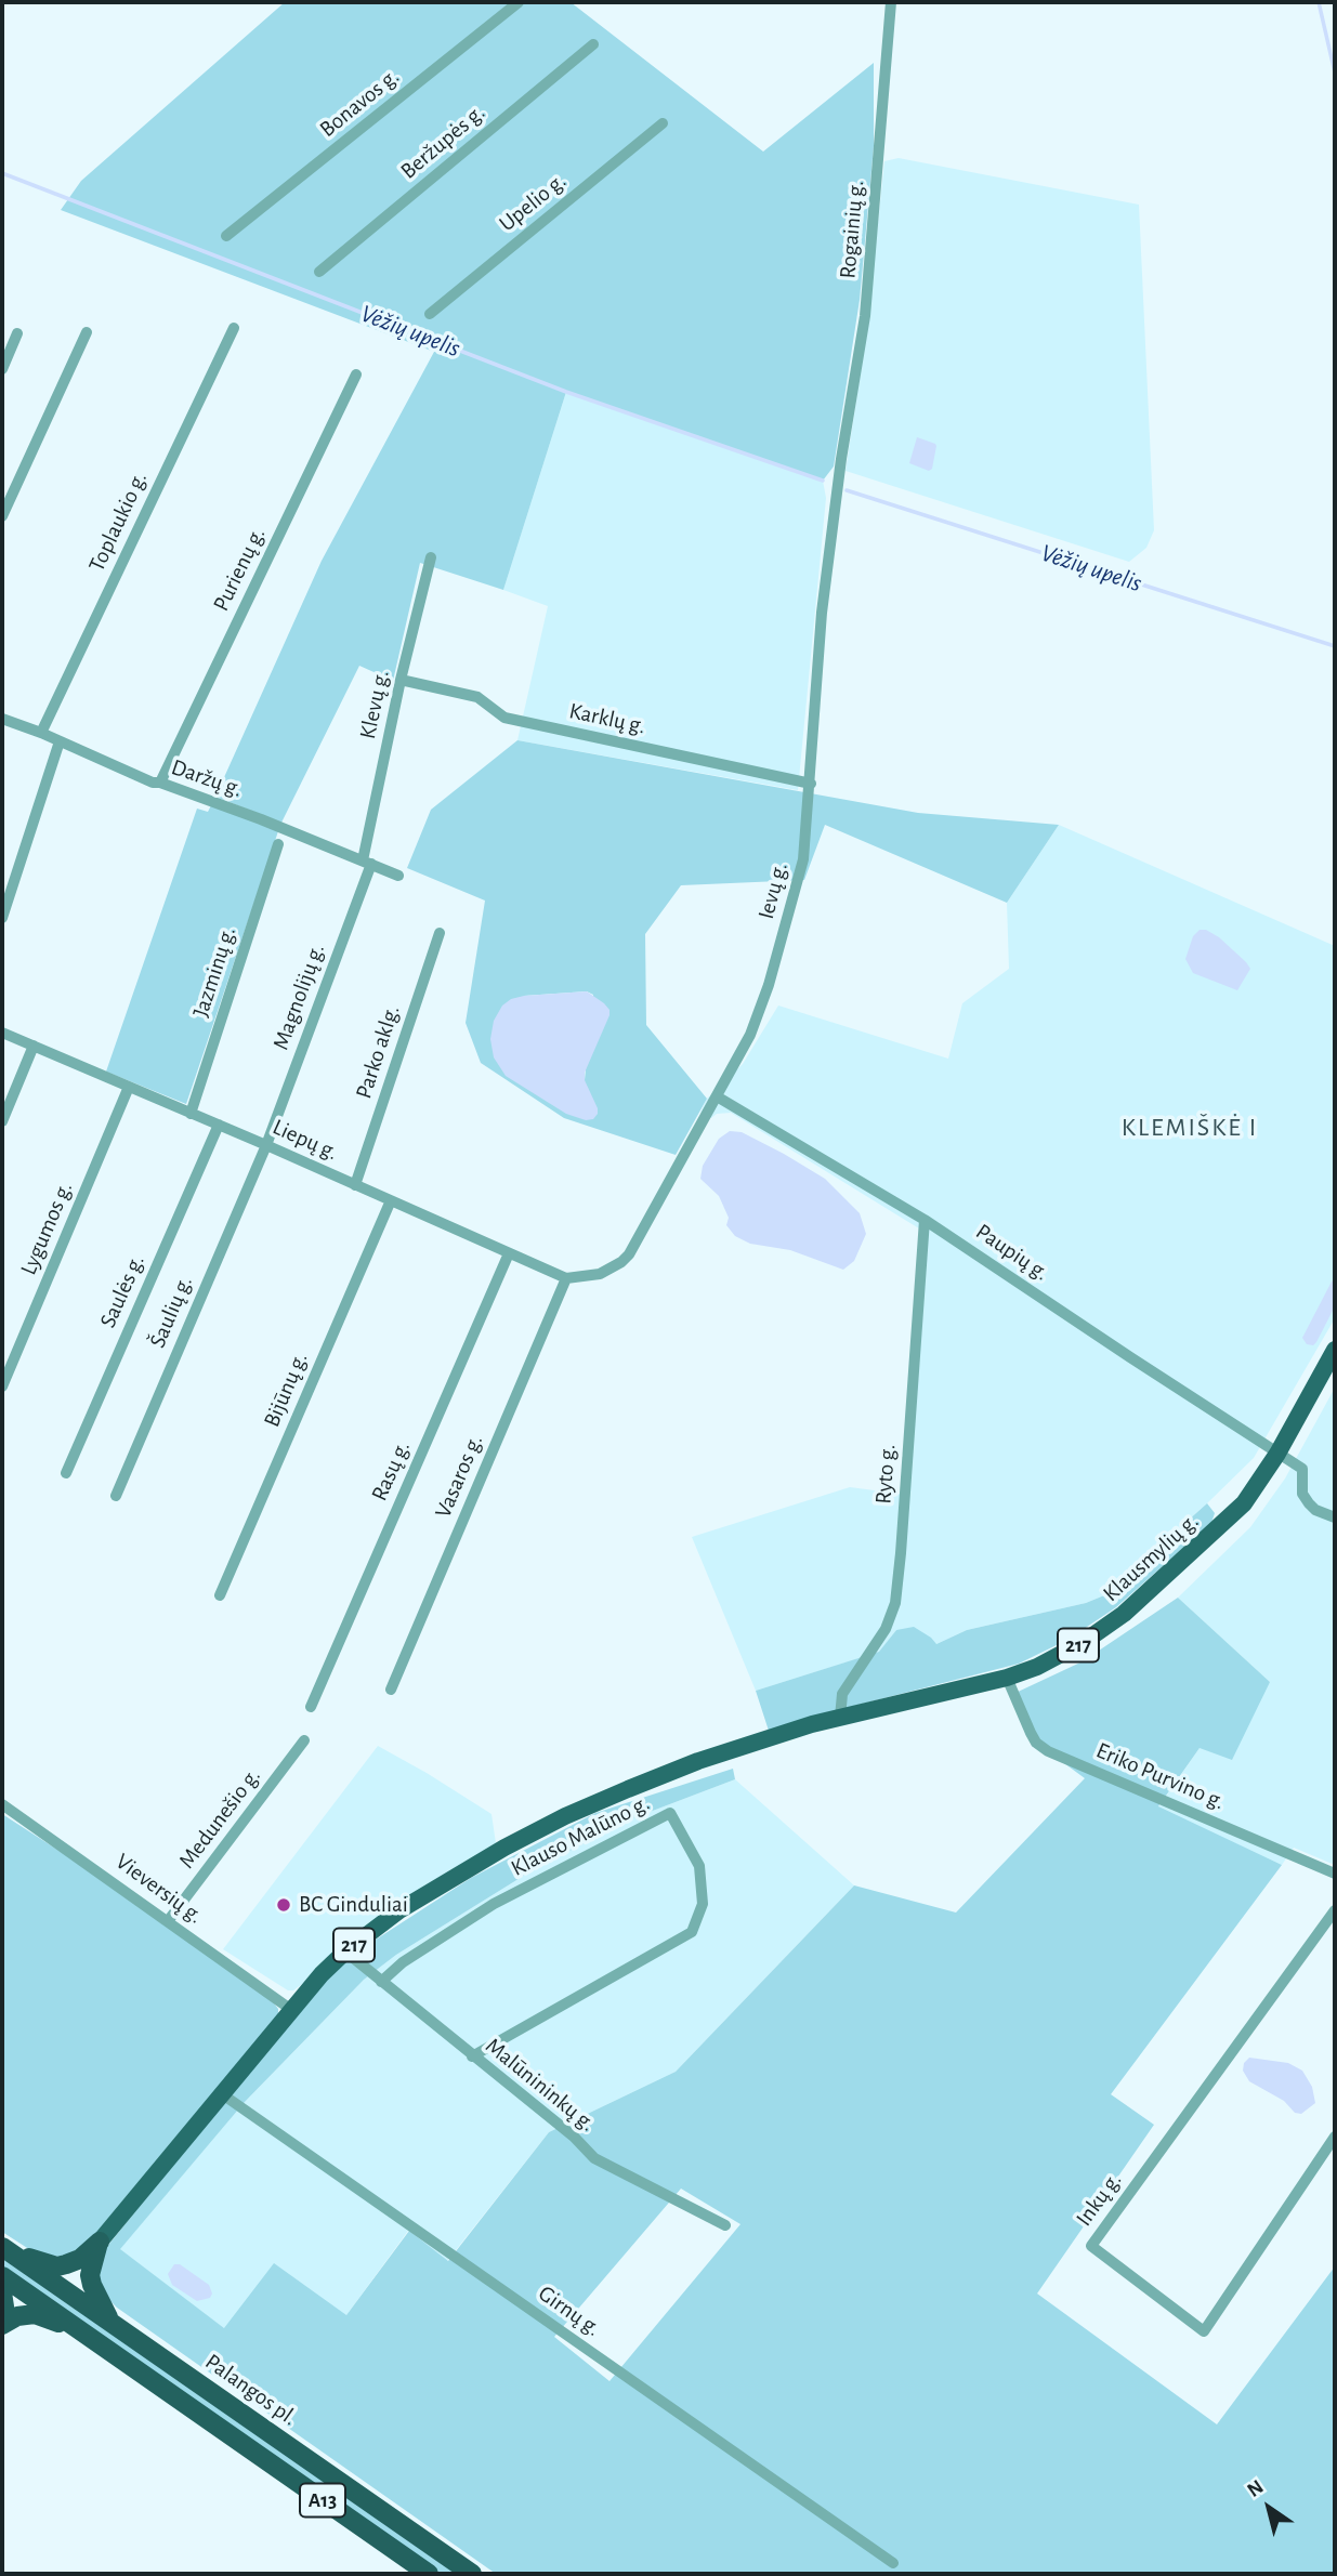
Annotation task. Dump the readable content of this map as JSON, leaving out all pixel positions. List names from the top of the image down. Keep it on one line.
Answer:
{"streets":{"highway":["Palangos pl.","A13"],"main road":["Klausmylių g.","217"],"street":["Bonavos g.","Beržupės g.","Upelio g.","Rogainių g.","Toplaukio g.","Purienų g.","Klevų g.","Karklų g.","Daržų g.","Ievų g.","Jazminų g.","Magnolijų g.","Parko aklg.","Liepų g.","Lygumos g.","Paupių g.","Saulės g.","Šaulių g.","Bijūnų g.","Rasų g.","Ryto g.","Vasaros g.","Eriko Purvino g.","Medunešio g.","Klauso Malūno g.","Vieversių g.","Malūnininkų g.","Inkų g.","Girnų g."]},"crossings":[["Rogainių g.","Ievų g."],["Toplaukio g.","Daržų g."],["Purienų g.","Daržų g."],["Klevų g.","Karklų g."],["Klevų g.","Daržų g."],["Klevų g.","Magnolijų g."],["Karklų g.","Ievų g."],["Daržų g.","Magnolijų g."],["Ievų g.","Liepų g."],["Ievų g.","Paupių g."],["Jazminų g.","Liepų g."],["Magnolijų g.","Liepų g."],["Magnolijų g.","Šaulių g."],["Parko aklg.","Liepų g."],["Liepų g.","Lygumos g."],["Liepų g.","Saulės g."],["Liepų g.","Šaulių g."],["Liepų g.","Bijūnų g."],["Liepų g.","Rasų g."],["Liepų g.","Vasaros g."],["Paupių g.","Ryto g."],["Paupių g.","Klausmylių g."],["Ryto g.","Klausmylių g."],["Klausmylių g.","217"],["Klausmylių g.","Eriko Purvino g."],["Klausmylių g.","Malūnininkų g."],["217","Vieversių g."],["217","Malūnininkų g."],["217","Girnų g."],["Medunešio g.","Vieversių g."],["Klauso Malūno g.","Malūnininkų g."]],"districts":["KLEMIŠKĖ I"],"water":["Vėžių upelis"],"places":["BC Ginduliai"],"north":"top left"}
